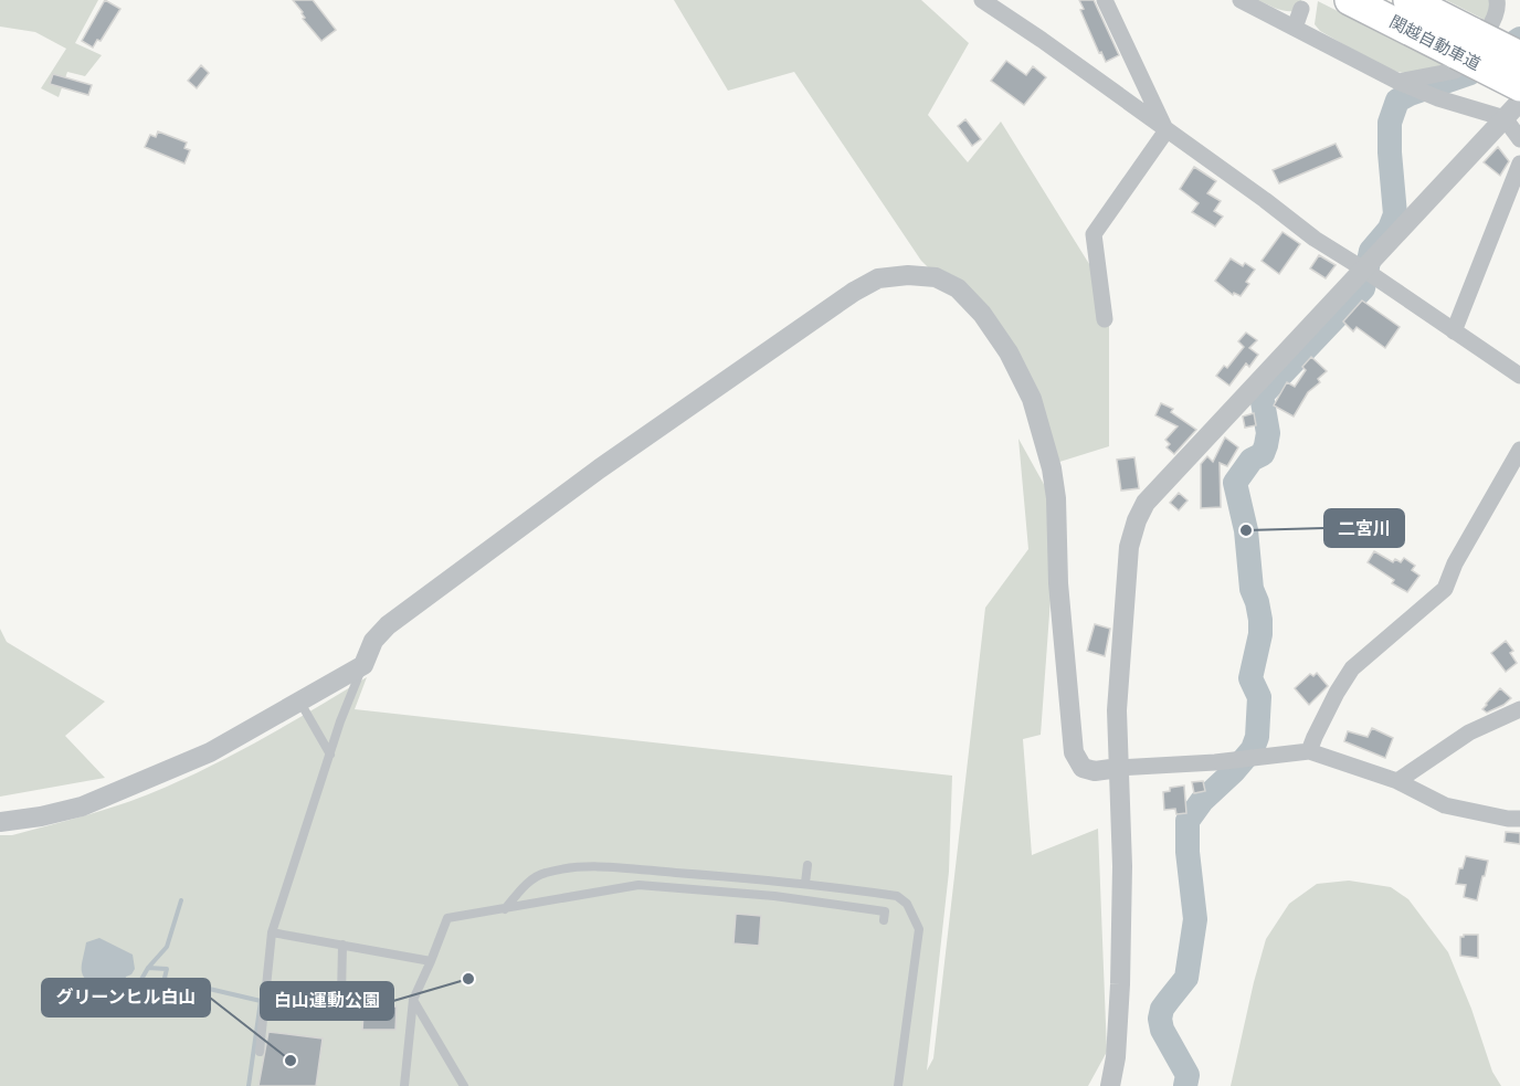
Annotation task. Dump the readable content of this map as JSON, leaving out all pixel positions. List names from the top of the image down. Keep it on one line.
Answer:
{"streets":{"highway":["関越自動車道"]},"places":["二宮川","白山運動公園","グリーンヒル白山"]}
